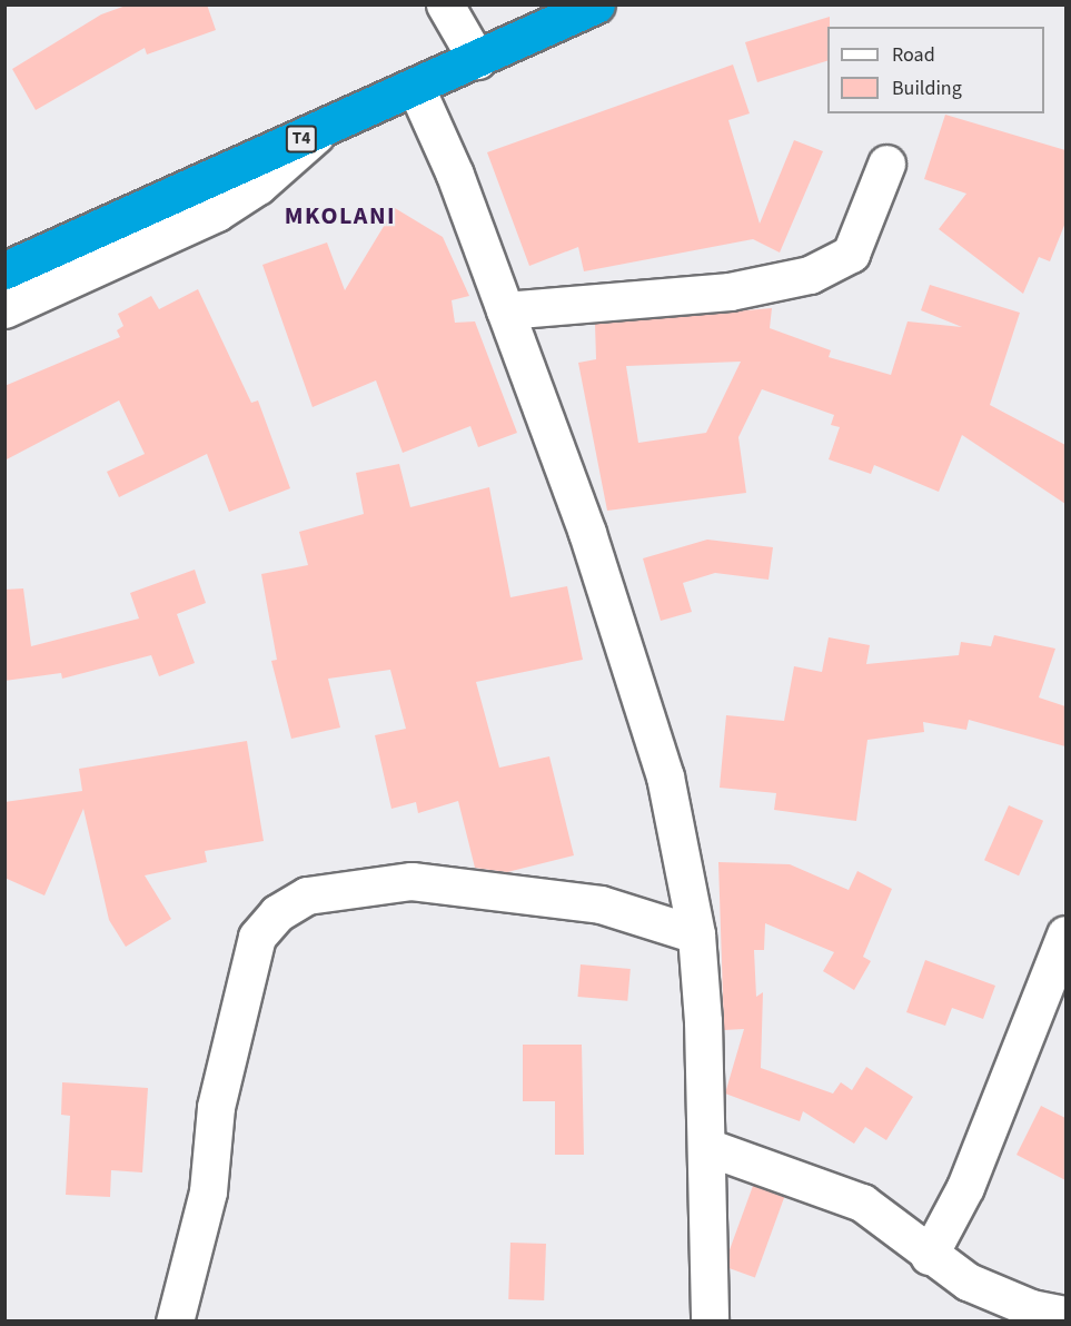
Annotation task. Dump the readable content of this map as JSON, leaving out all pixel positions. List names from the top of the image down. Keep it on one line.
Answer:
{"streets":{"highway":["T4"]},"districts":["MKOLANI"],"legend":["Road","Building"]}
